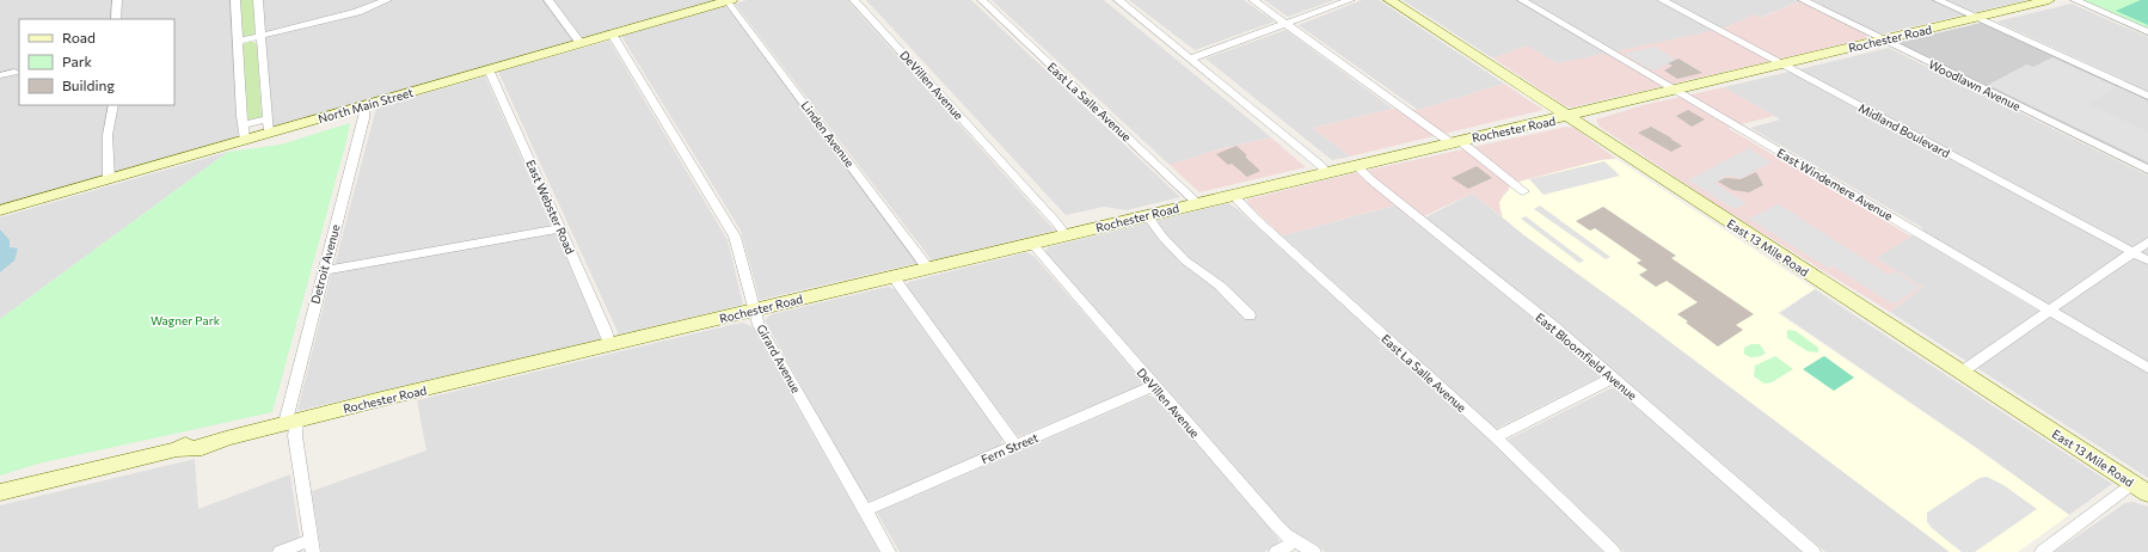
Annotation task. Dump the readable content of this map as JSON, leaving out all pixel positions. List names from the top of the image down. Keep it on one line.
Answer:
{"streets":{"main road":["Rochester Road","North Main Street","East 13 Mile Road"],"street":["DeVillen Avenue","Woodlawn Avenue","East La Salle Avenue","Midland Boulevard","Linden Avenue","East Windemere Avenue","East Webster Road","Detroit Avenue","East Bloomfield Avenue","Girard Avenue","Fern Street"]},"crossings":[["Rochester Road","DeVillen Avenue"],["Rochester Road","Woodlawn Avenue"],["Rochester Road","East La Salle Avenue"],["Rochester Road","Midland Boulevard"],["Rochester Road","Linden Avenue"],["Rochester Road","East Windemere Avenue"],["Rochester Road","East Webster Road"],["Rochester Road","East 13 Mile Road"],["Rochester Road","Detroit Avenue"],["Rochester Road","East Bloomfield Avenue"],["Rochester Road","Girard Avenue"],["DeVillen Avenue","Fern Street"],["North Main Street","Linden Avenue"],["North Main Street","East Webster Road"],["North Main Street","Detroit Avenue"],["North Main Street","Girard Avenue"],["Girard Avenue","Fern Street"]],"parks":["Wagner Park"],"legend":["Road","Park","Building"]}
